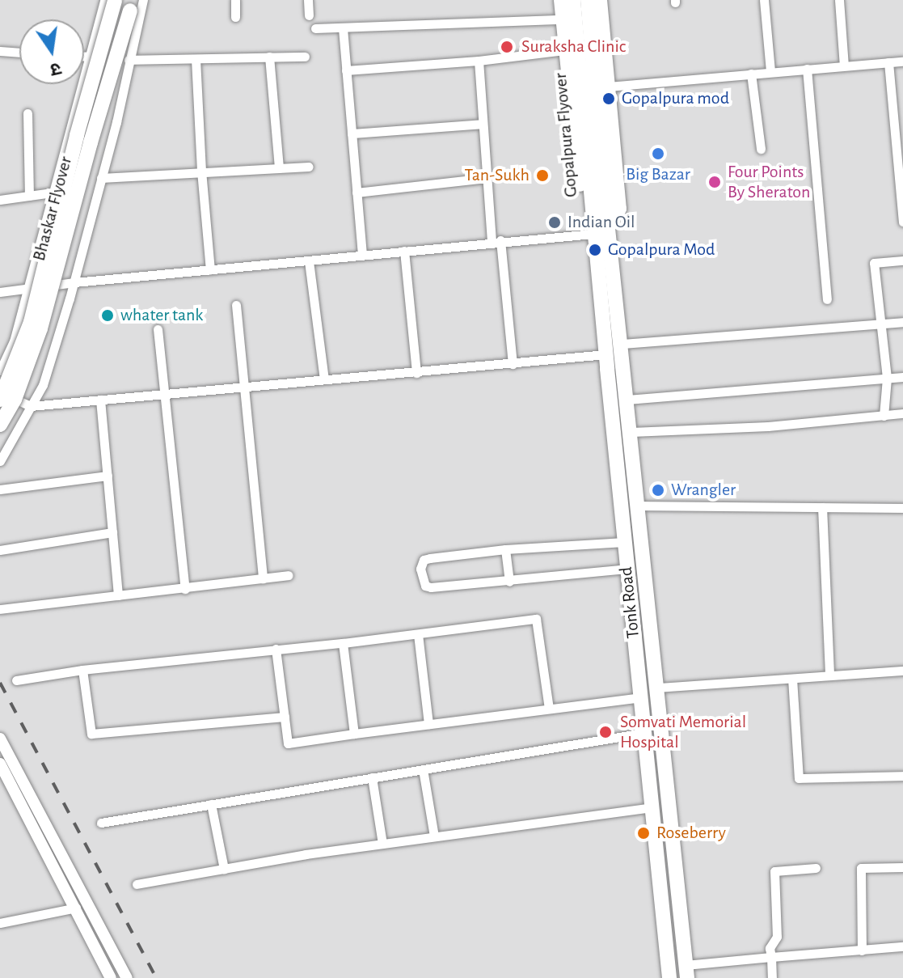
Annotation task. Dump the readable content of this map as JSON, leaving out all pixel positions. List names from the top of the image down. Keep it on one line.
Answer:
{"streets":{"main road":["Gopalpura Flyover","Bhaskar Flyover","Tonk Road"]},"crossings":[["Gopalpura Flyover","Tonk Road"]],"places":["Suraksha Clinic","Gopalpura mod","Big Bazar","Tan-Sukh","Four Points By Sheraton","Indian Oil","Gopalpura Mod","whater tank","Wrangler","Somvati Memorial Hospital","Roseberry"],"north":"bottom"}
